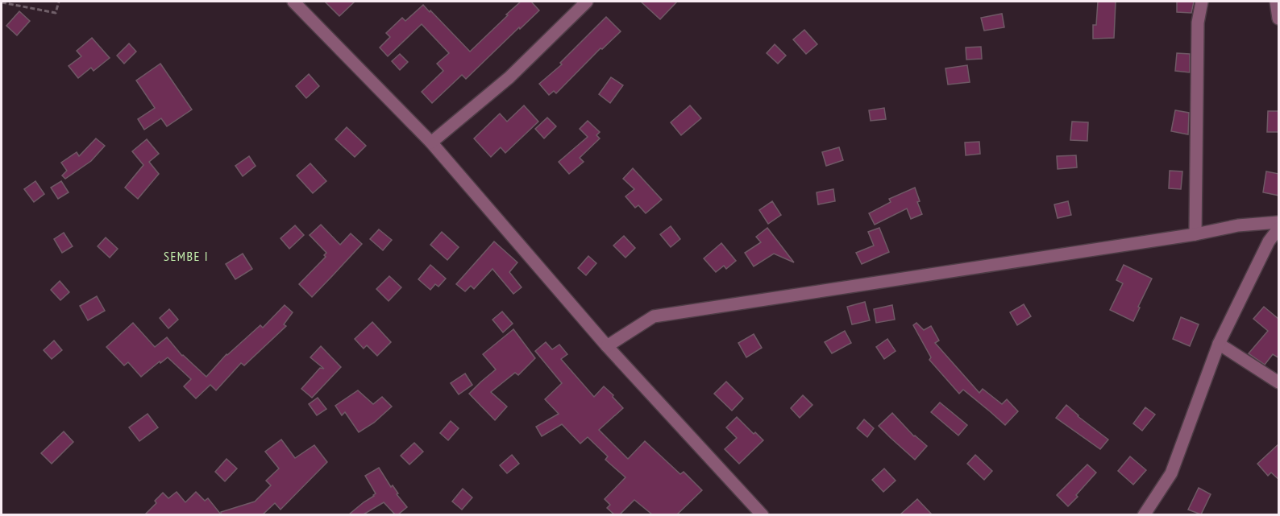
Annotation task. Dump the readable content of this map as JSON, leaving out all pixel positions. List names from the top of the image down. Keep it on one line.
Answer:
{"districts":["SEMBE I"]}
